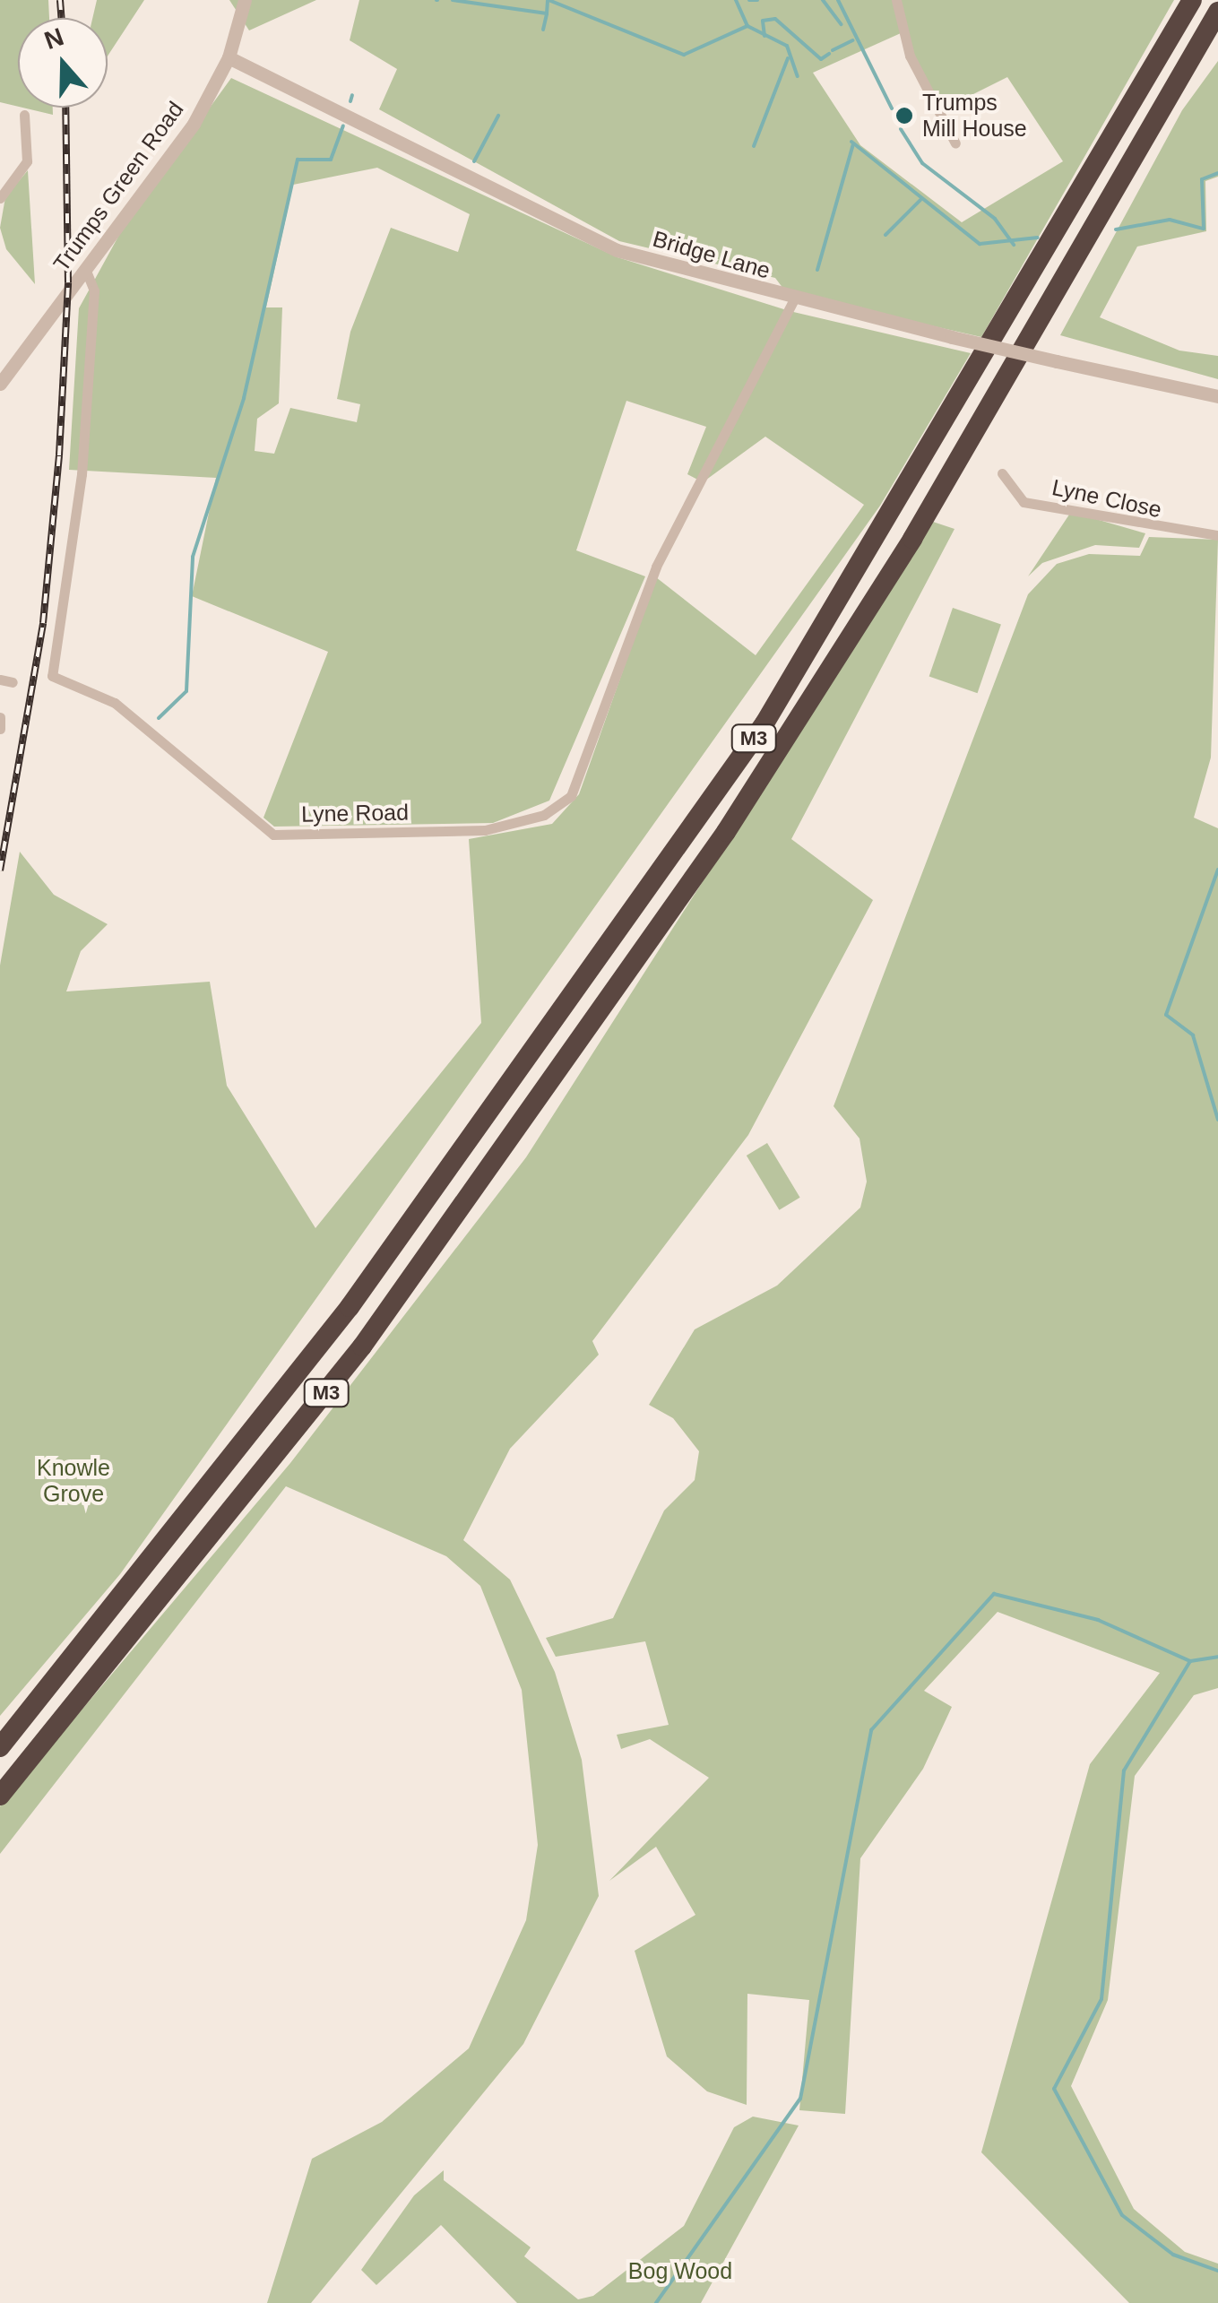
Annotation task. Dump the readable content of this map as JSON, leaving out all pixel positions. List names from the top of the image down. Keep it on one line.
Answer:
{"streets":{"highway":["M3"],"street":["Trumps Green Road","Bridge Lane","Lyne Close","Lyne Road"]},"crossings":[["Trumps Green Road","Bridge Lane"],["Trumps Green Road","Lyne Road"],["Bridge Lane","Lyne Road"]],"parks":["Knowle Grove","Bog Wood"],"places":["Trumps Mill House"],"north":"top"}
